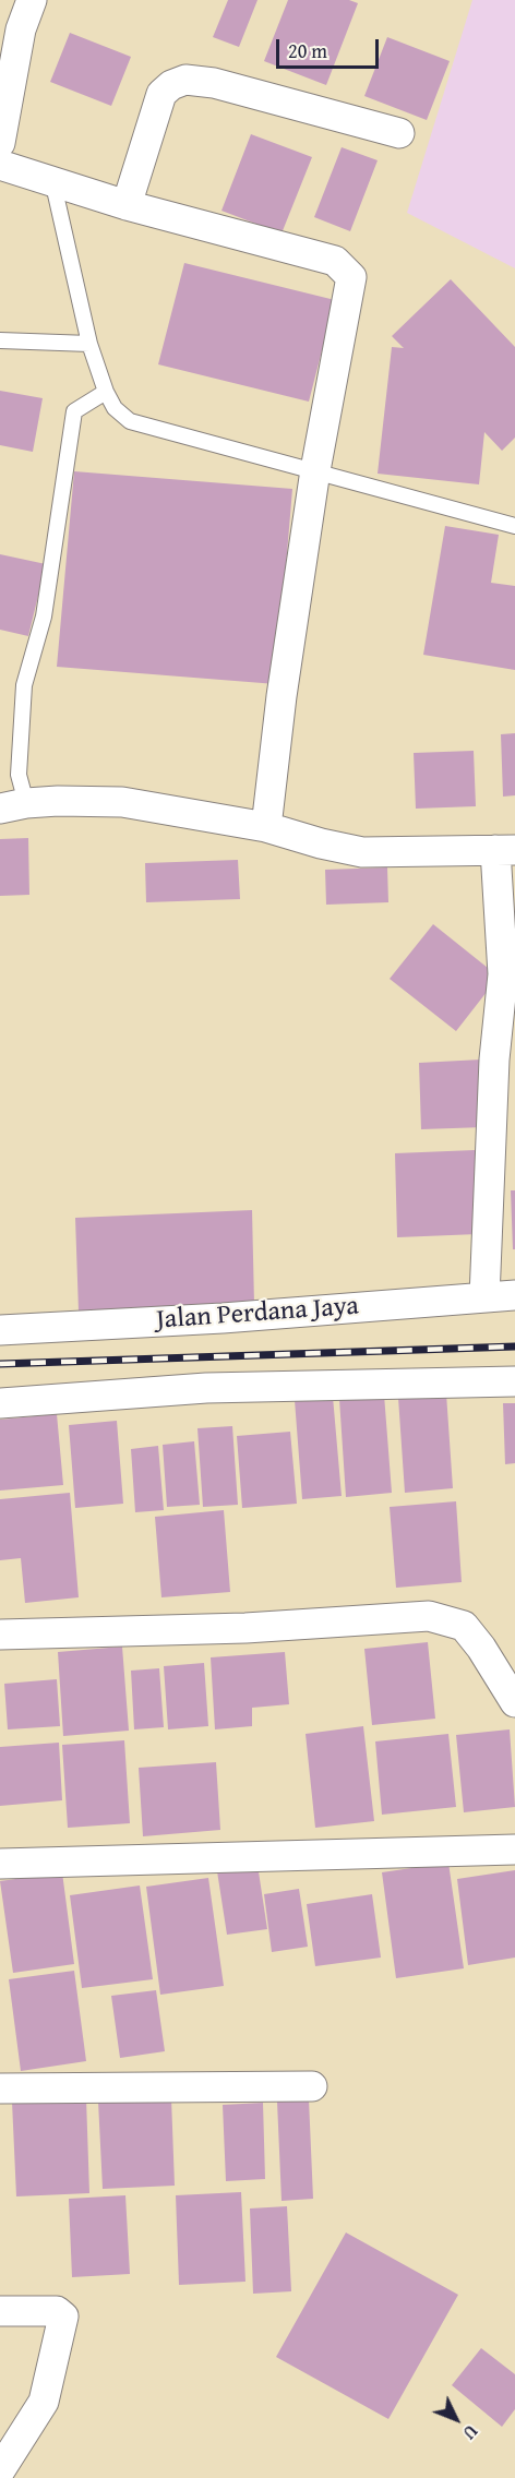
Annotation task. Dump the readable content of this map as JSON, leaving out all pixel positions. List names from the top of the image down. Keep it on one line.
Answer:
{"streets":{"street":["Jalan Perdana Jaya"]},"scale_bar":"20 m","north":"bottom right"}
